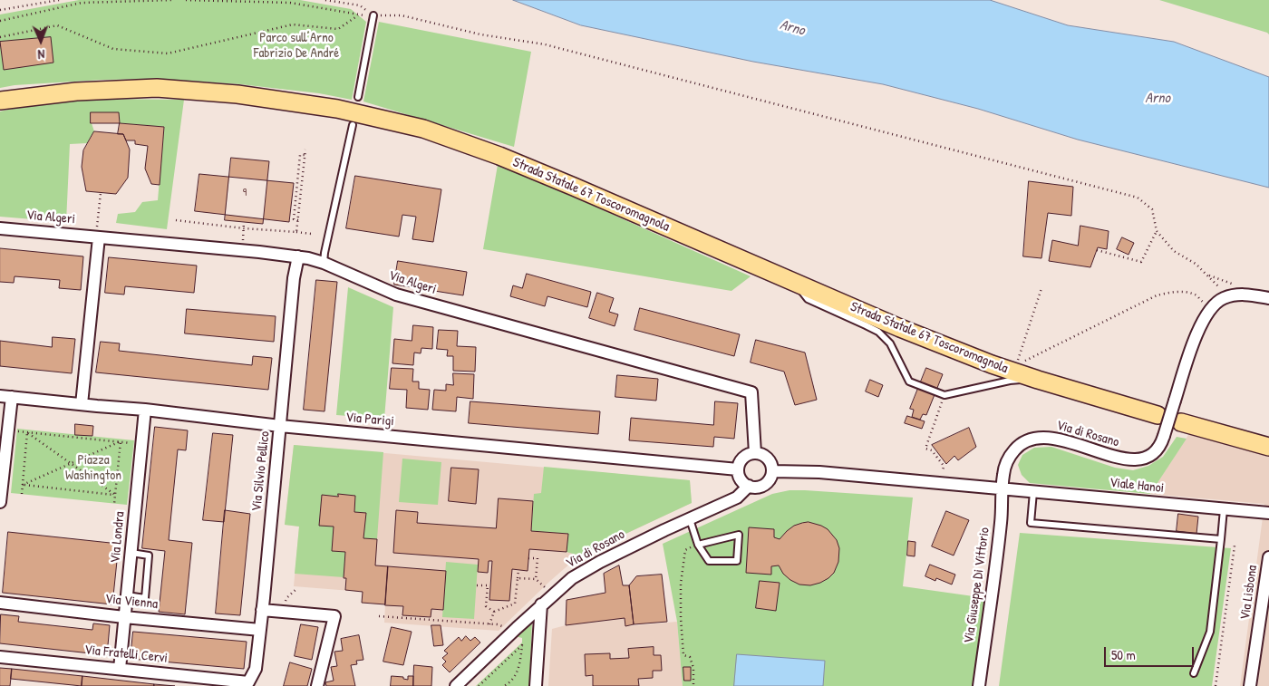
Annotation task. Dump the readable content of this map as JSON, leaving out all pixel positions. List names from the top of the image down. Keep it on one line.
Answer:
{"streets":{"main road":["Strada Statale 67 Toscoromagnola"],"street":["Via Algeri","Via Parigi","Via di Rosano","Via Silvio Pellico","Viale Hanoi","Via Londra","Via Giuseppe Di Vittorio","Via Lisbona","Via Vienna","Via Fratelli Cervi"]},"crossings":[["Via Algeri","Via Parigi"],["Via Algeri","Via di Rosano"],["Via Algeri","Via Silvio Pellico"],["Via Parigi","Via di Rosano"],["Via Parigi","Via Silvio Pellico"],["Via Parigi","Via Londra"],["Via di Rosano","Viale Hanoi"],["Via di Rosano","Via Giuseppe Di Vittorio"],["Via Silvio Pellico","Via Vienna"],["Via Silvio Pellico","Via Fratelli Cervi"],["Viale Hanoi","Via Giuseppe Di Vittorio"],["Via Londra","Via Vienna"],["Via Londra","Via Fratelli Cervi"]],"water":["Arno"],"parks":["Parco sull’Arno Fabrizio De André","Piazza Washington"],"house_numbers":["9"],"scale_bar":"50 m","north":"bottom"}
